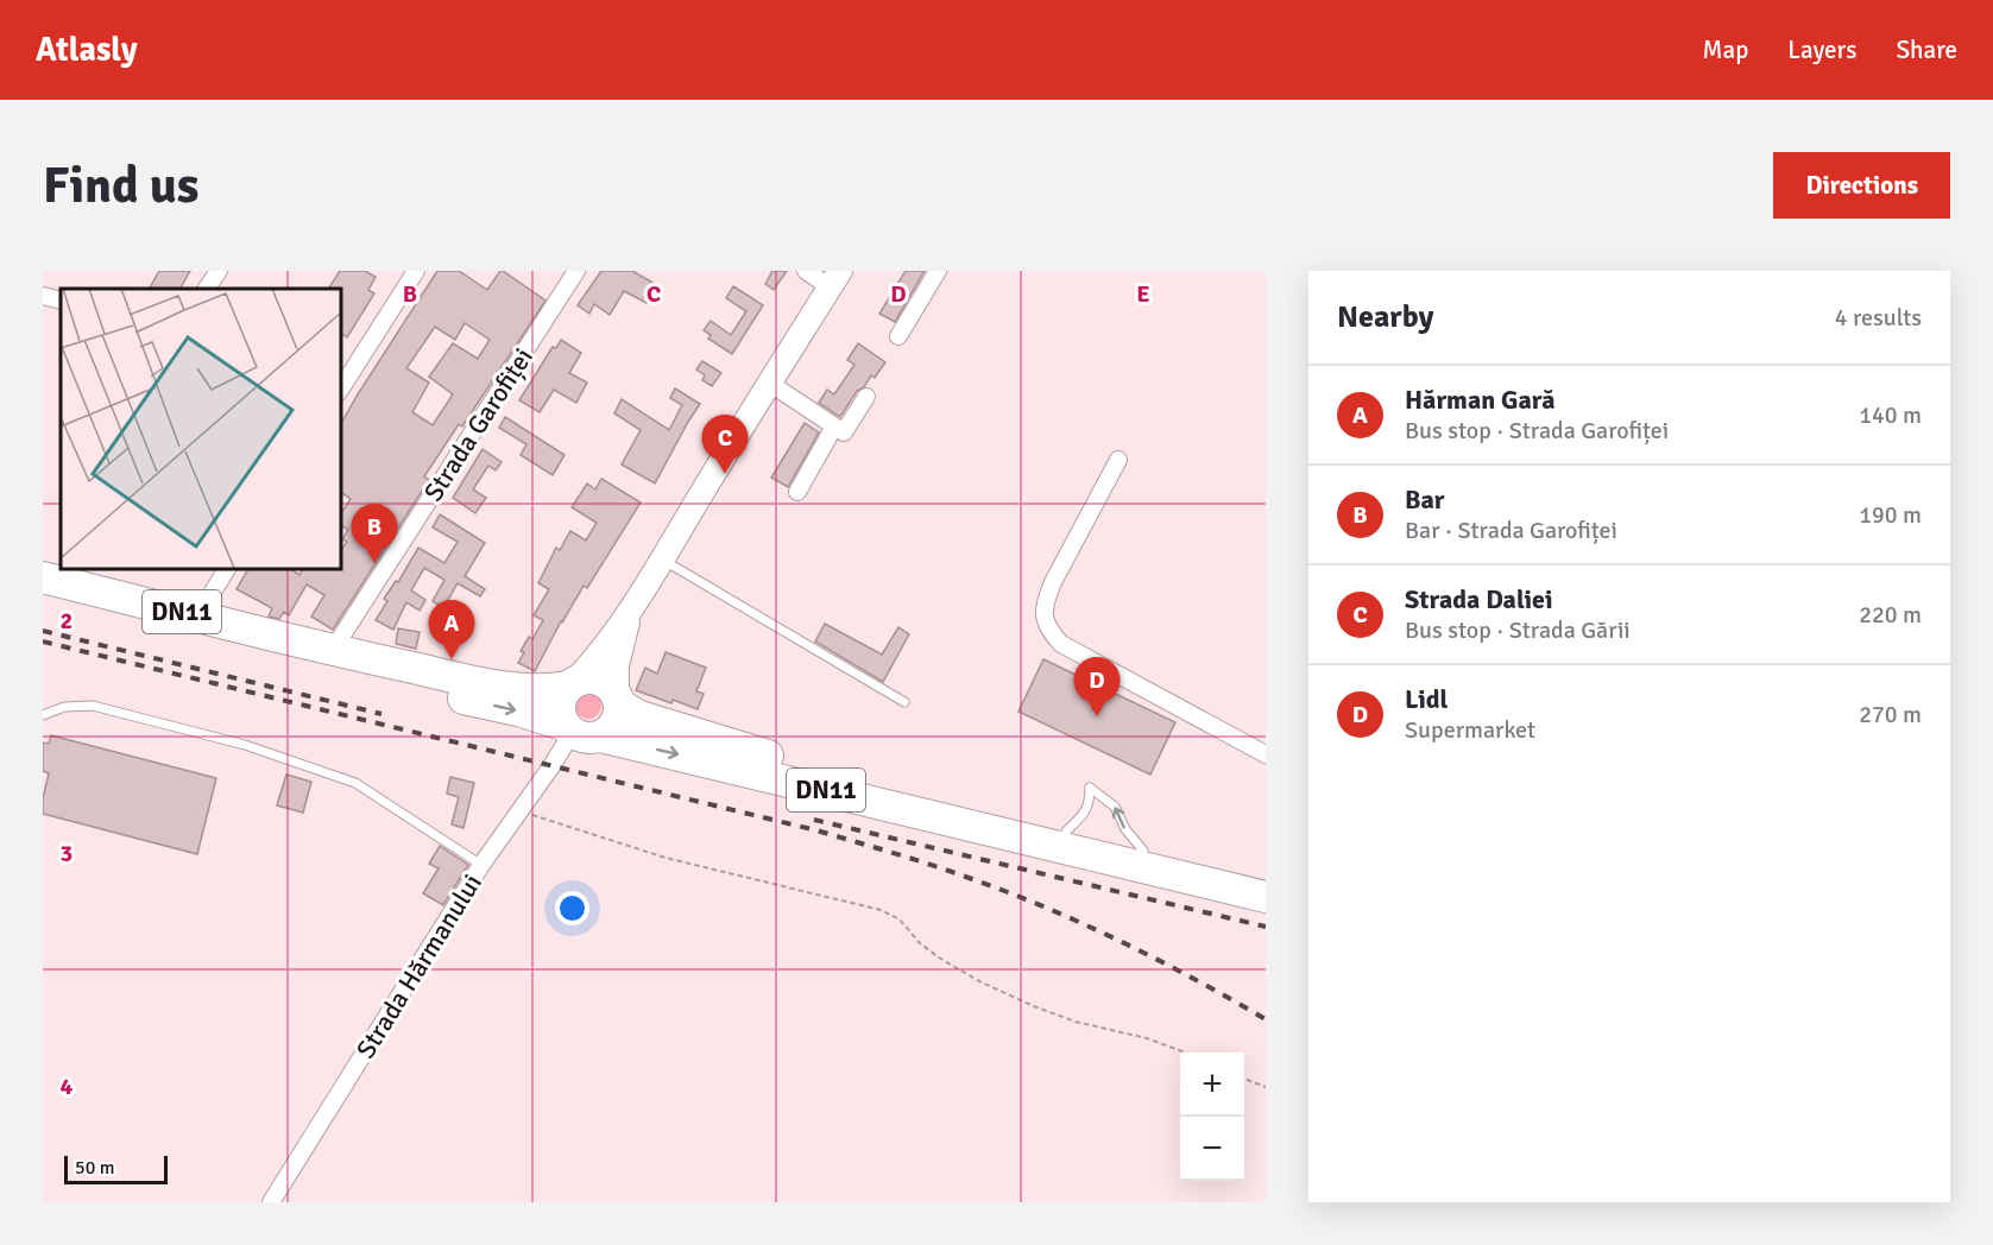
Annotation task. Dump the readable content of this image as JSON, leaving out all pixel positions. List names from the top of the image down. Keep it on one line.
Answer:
{"streets":{"highway":["DN11"],"street":["Strada Garofiței","Strada Hărmanului"]},"crossings":[["Strada Garofiței","DN11"],["DN11","Strada Hărmanului"]],"scale_bar":"50 m","page":{"header":"Atlasly","nav":["Map","Layers","Share"],"buttons":"Directions","title":"Find us","heading":["Nearby","4 results"],"list":[{"mark":"A","name":"Hărman Gară","note":"Bus stop · Strada Garofiței","value":"140 m"},{"mark":"B","name":"Bar","note":"Bar · Strada Garofiței","value":"190 m"},{"mark":"C","name":"Strada Daliei","note":"Bus stop · Strada Gării","value":"220 m"},{"mark":"D","name":"Lidl","note":"Supermarket","value":"270 m"}],"pins":["C","B","A","D"],"map_buttons":["+","−"],"scale":"50 m"},"grid":{"columns":["B","C","D","E"],"rows":["2","3","4"]}}
